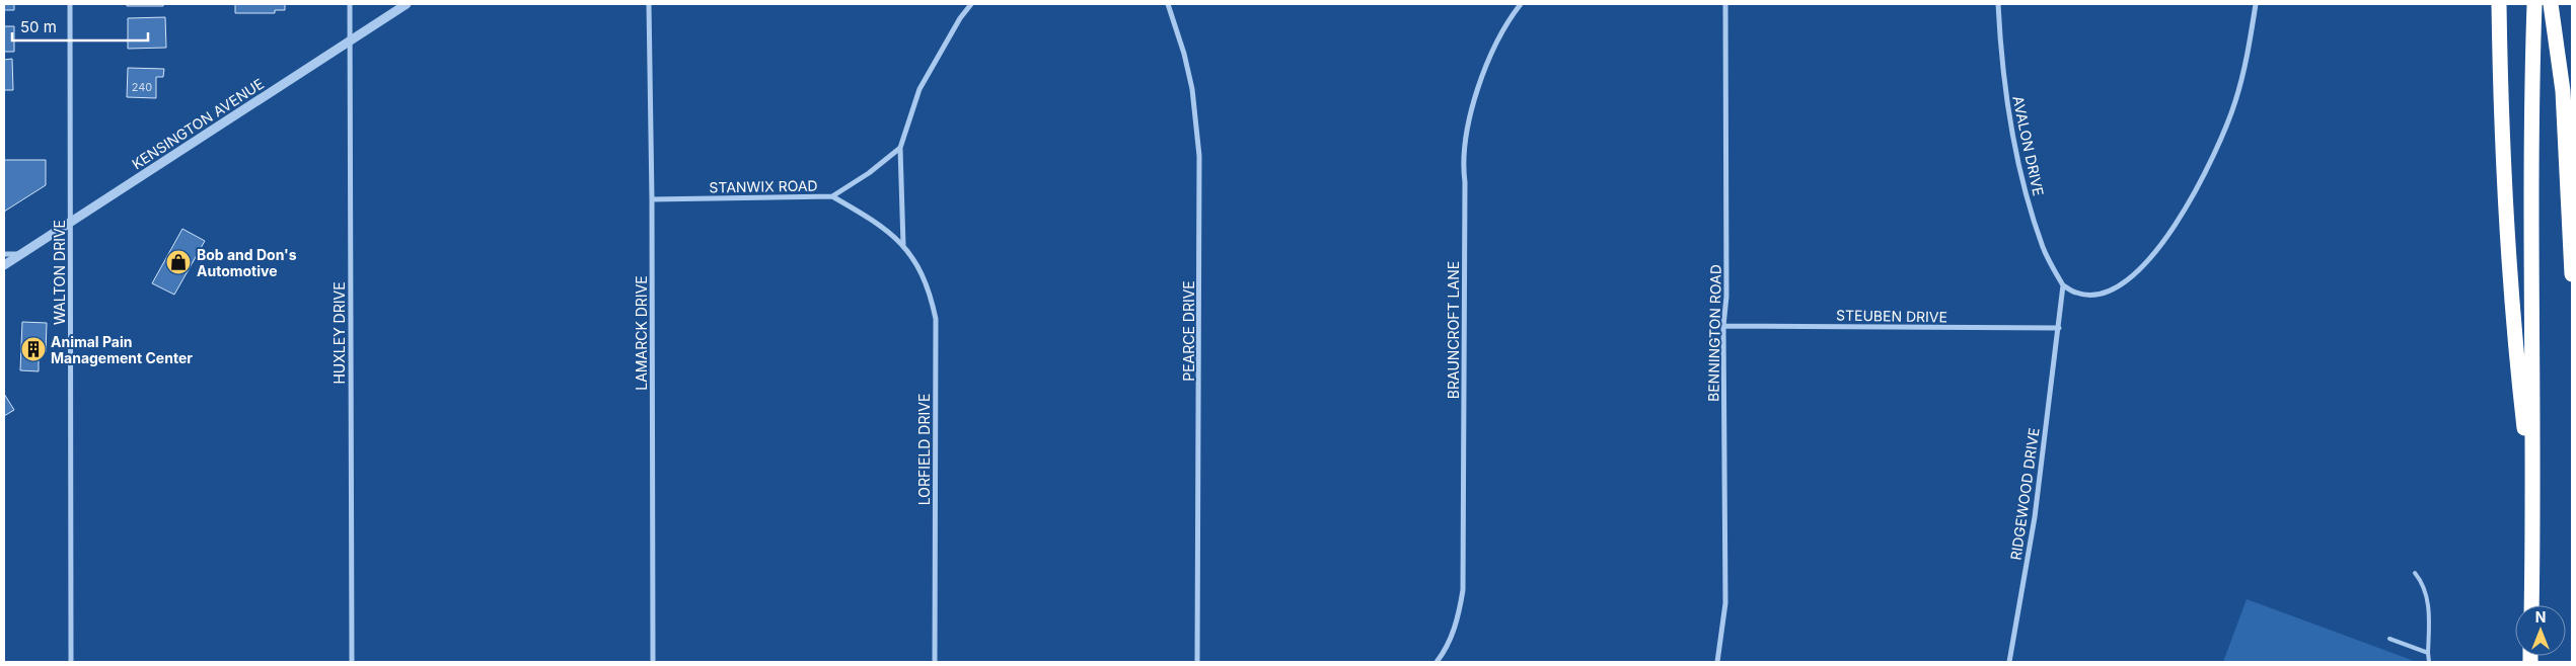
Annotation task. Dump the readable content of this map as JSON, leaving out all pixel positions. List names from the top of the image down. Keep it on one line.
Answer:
{"streets":{"street":["KENSINGTON AVENUE","AVALON DRIVE","STANWIX ROAD","WALTON DRIVE","STEUBEN DRIVE","BRAUNCROFT LANE","PEARCE DRIVE","HUXLEY DRIVE","LAMARCK DRIVE","BENNINGTON ROAD","LORFIELD DRIVE","RIDGEWOOD DRIVE"]},"crossings":[["KENSINGTON AVENUE","WALTON DRIVE"],["KENSINGTON AVENUE","HUXLEY DRIVE"],["AVALON DRIVE","RIDGEWOOD DRIVE"],["STANWIX ROAD","LAMARCK DRIVE"],["STANWIX ROAD","LORFIELD DRIVE"],["STEUBEN DRIVE","BENNINGTON ROAD"],["STEUBEN DRIVE","RIDGEWOOD DRIVE"]],"places":{"shop":["Bob and Don's Automotive"],"building":["Animal Pain Management Center"]},"house_numbers":["240"],"scale_bar":"50 m","north":"top"}
